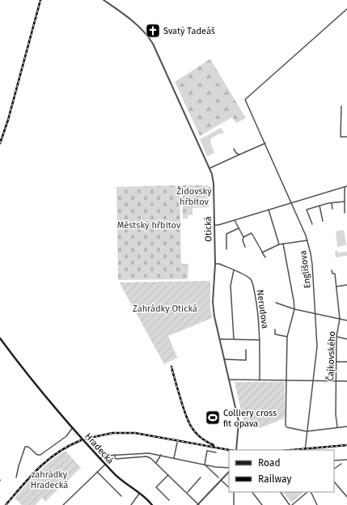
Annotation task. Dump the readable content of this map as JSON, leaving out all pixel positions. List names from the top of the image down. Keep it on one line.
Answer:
{"streets":{"main road":["Hradecká"],"street":["Otická","Englišova","Nerudova","Čajkovského"]},"crossings":[["Otická","Nerudova"]],"parks":["Židovský hřbitov","Městský hřbitov","Zahrádky Otická","zahrádky Hradecká"],"places":{"church":["Svatý Tadeáš"],"sports":["Colliery cross fit opava"]},"legend":["Road","Railway"]}
